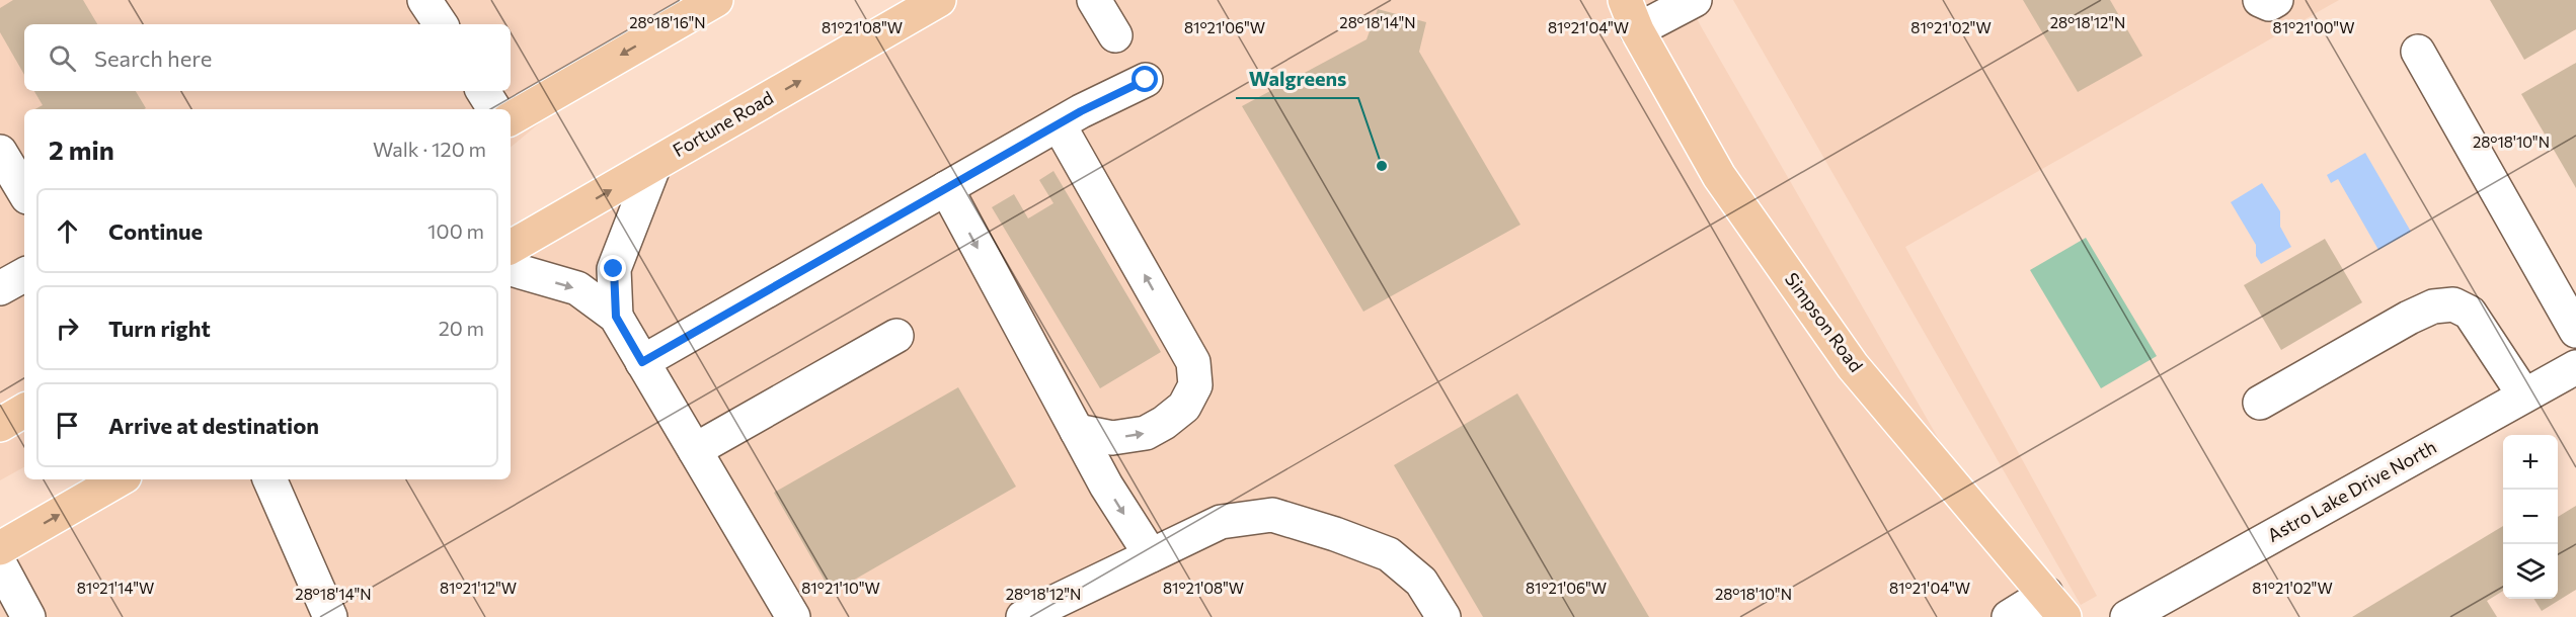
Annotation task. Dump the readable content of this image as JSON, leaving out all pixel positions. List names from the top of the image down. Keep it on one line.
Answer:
{"streets":{"main road":["Fortune Road","Simpson Road"],"street":["Astro Lake Drive North"]},"places":["Walgreens"],"page":{"search":"Search here","heading":["2 min","Walk · 120 m"],"list":[["Continue","100 m"],["Turn right","20 m"],"Arrive at destination"],"map_buttons":["+","−"]},"coordinates":["28°18'16\"N","28°18'14\"N","28°18'12\"N","81°21'06\"W","81°21'02\"W","81°21'00\"W","81°21'08\"W","81°21'04\"W","28°18'10\"N","81°21'14\"W","81°21'12\"W","81°21'10\"W"]}
